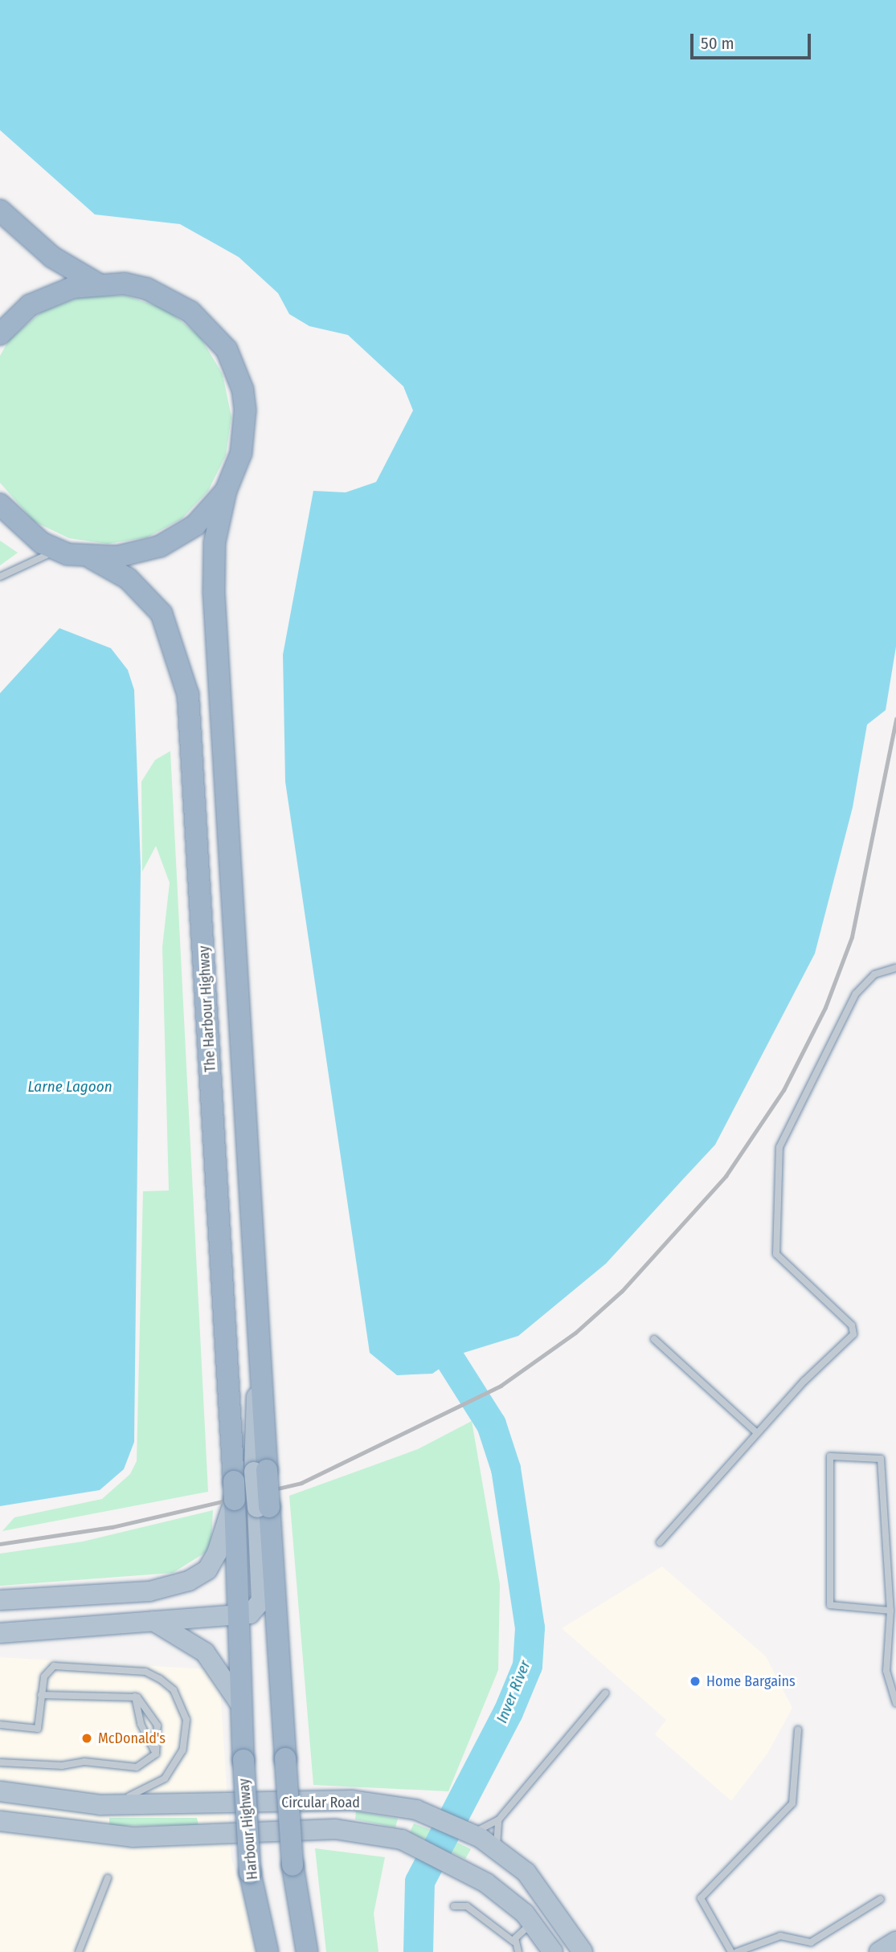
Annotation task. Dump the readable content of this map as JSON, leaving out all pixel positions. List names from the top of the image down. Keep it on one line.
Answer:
{"streets":{"highway":["The Harbour Highway","Harbour Highway"],"main road":["Circular Road"]},"crossings":[["The Harbour Highway","Harbour Highway"]],"water":["Larne Lagoon","Inver River"],"places":["Home Bargains","McDonald's"],"scale_bar":"50 m"}
